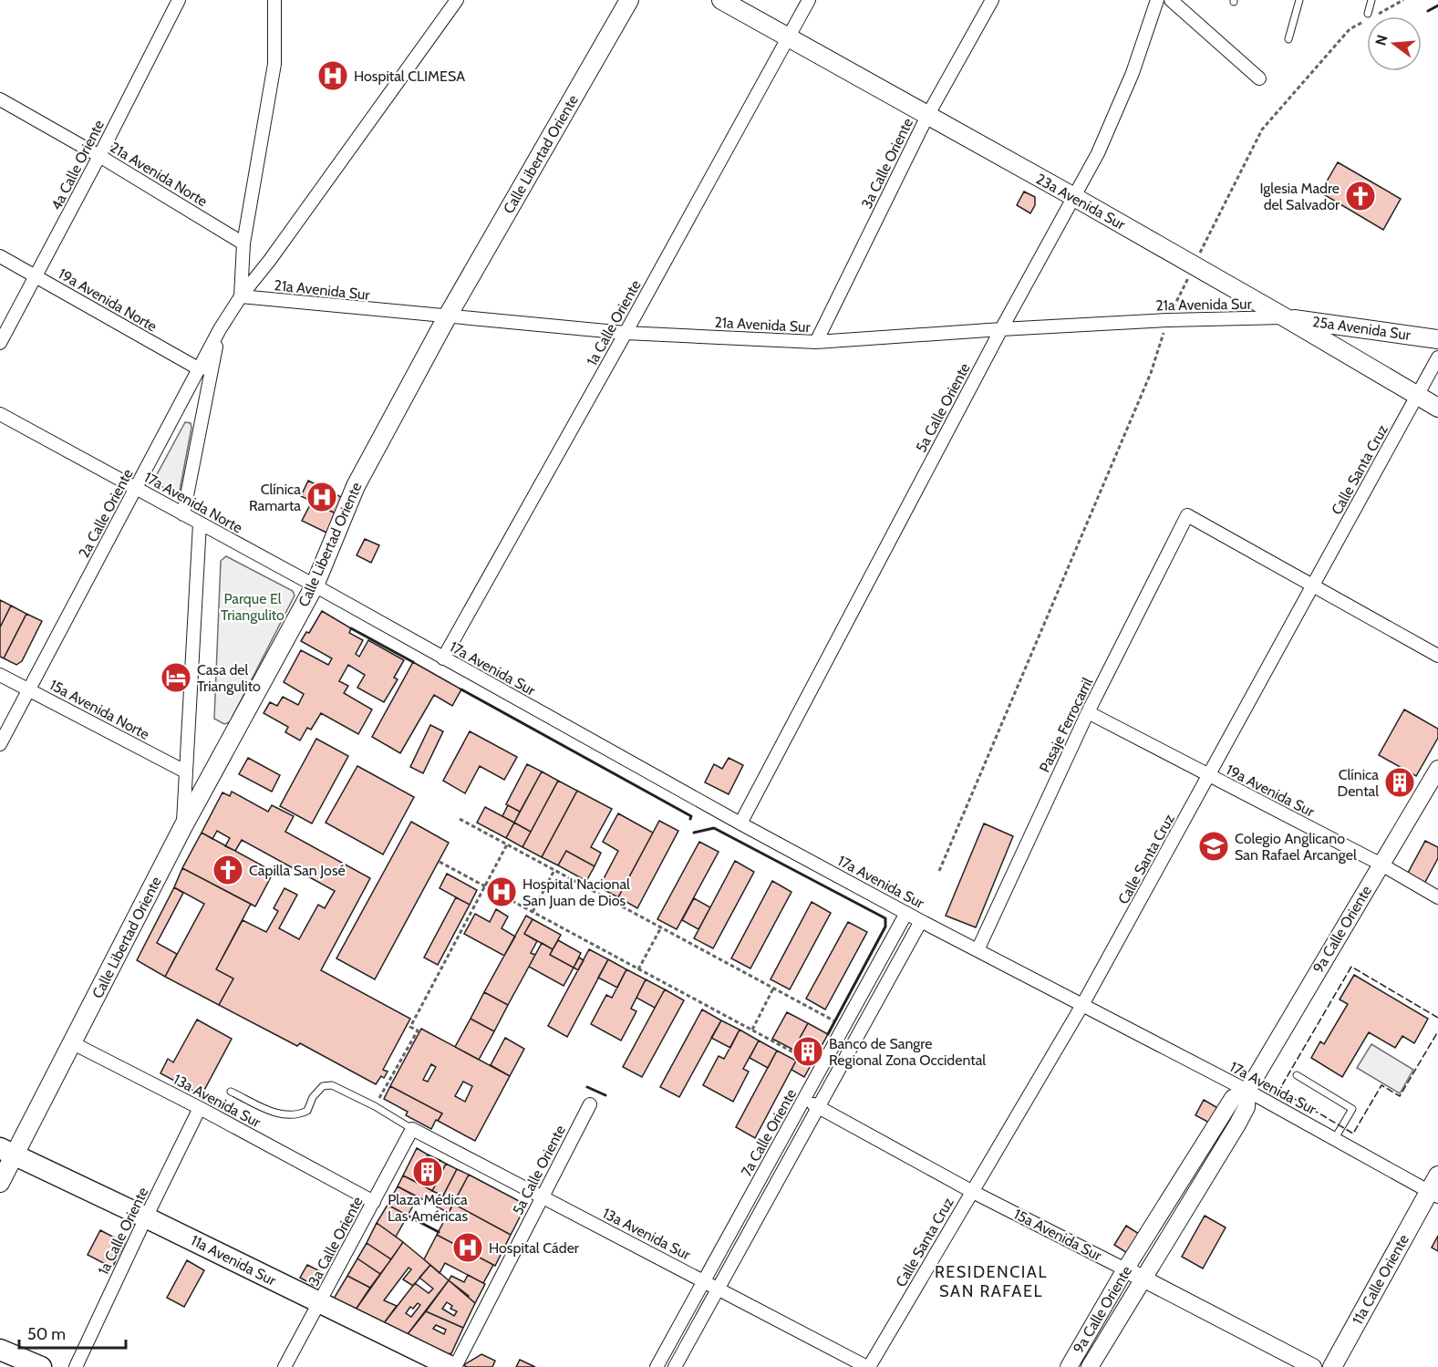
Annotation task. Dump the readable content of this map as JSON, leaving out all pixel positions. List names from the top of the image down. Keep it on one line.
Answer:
{"streets":{"main road":["Calle Libertad Oriente","23a Avenida Sur","25a Avenida Sur","11a Avenida Sur","11a Calle Oriente"],"street":["3a Calle Oriente","4a Calle Oriente","21a Avenida Norte","21a Avenida Sur","19a Avenida Norte","1a Calle Oriente","5a Calle Oriente","Calle Santa Cruz","17a Avenida Norte","2a Calle Oriente","17a Avenida Sur","15a Avenida Norte","Pasaje Ferrocarril","19a Avenida Sur","9a Calle Oriente","13a Avenida Sur","7a Calle Oriente","15a Avenida Sur"]},"crossings":[["Calle Libertad Oriente","21a Avenida Sur"],["Calle Libertad Oriente","17a Avenida Norte"],["Calle Libertad Oriente","17a Avenida Sur"],["Calle Libertad Oriente","13a Avenida Sur"],["Calle Libertad Oriente","11a Avenida Sur"],["3a Calle Oriente","23a Avenida Sur"],["3a Calle Oriente","21a Avenida Sur"],["3a Calle Oriente","13a Avenida Sur"],["3a Calle Oriente","11a Avenida Sur"],["4a Calle Oriente","21a Avenida Norte"],["4a Calle Oriente","19a Avenida Norte"],["23a Avenida Sur","21a Avenida Sur"],["23a Avenida Sur","1a Calle Oriente"],["23a Avenida Sur","25a Avenida Sur"],["23a Avenida Sur","5a Calle Oriente"],["23a Avenida Sur","Calle Santa Cruz"],["21a Avenida Sur","1a Calle Oriente"],["21a Avenida Sur","25a Avenida Sur"],["21a Avenida Sur","5a Calle Oriente"],["21a Avenida Sur","2a Calle Oriente"],["19a Avenida Norte","2a Calle Oriente"],["1a Calle Oriente","17a Avenida Sur"],["1a Calle Oriente","13a Avenida Sur"],["1a Calle Oriente","11a Avenida Sur"],["5a Calle Oriente","17a Avenida Sur"],["5a Calle Oriente","13a Avenida Sur"],["5a Calle Oriente","11a Avenida Sur"],["Calle Santa Cruz","17a Avenida Sur"],["Calle Santa Cruz","Pasaje Ferrocarril"],["Calle Santa Cruz","19a Avenida Sur"],["Calle Santa Cruz","13a Avenida Sur"],["Calle Santa Cruz","15a Avenida Sur"],["17a Avenida Norte","2a Calle Oriente"],["17a Avenida Norte","17a Avenida Sur"],["2a Calle Oriente","15a Avenida Norte"],["17a Avenida Sur","Pasaje Ferrocarril"],["17a Avenida Sur","9a Calle Oriente"],["17a Avenida Sur","7a Calle Oriente"],["17a Avenida Sur","11a Calle Oriente"],["Pasaje Ferrocarril","19a Avenida Sur"],["19a Avenida Sur","9a Calle Oriente"],["9a Calle Oriente","15a Avenida Sur"],["13a Avenida Sur","7a Calle Oriente"],["7a Calle Oriente","15a Avenida Sur"]],"districts":["RESIDENCIAL SAN RAFAEL"],"parks":["Parque El Triangulito"],"places":{"hospital":["Hospital CLIMESA","Clínica Ramarta","Hospital Nacional San Juan de Dios","Hospital Cáder"],"church":["Iglesia Madre del Salvador","Capilla San José"],"hotel":["Casa del Triangulito"],"building":["Clínica Dental","Banco de Sangre Regional Zona Occidental","Plaza Médica Las Américas"],"school or university":["Colegio Anglicano San Rafael Arcangel"]},"scale_bar":"50 m","north":"left"}
